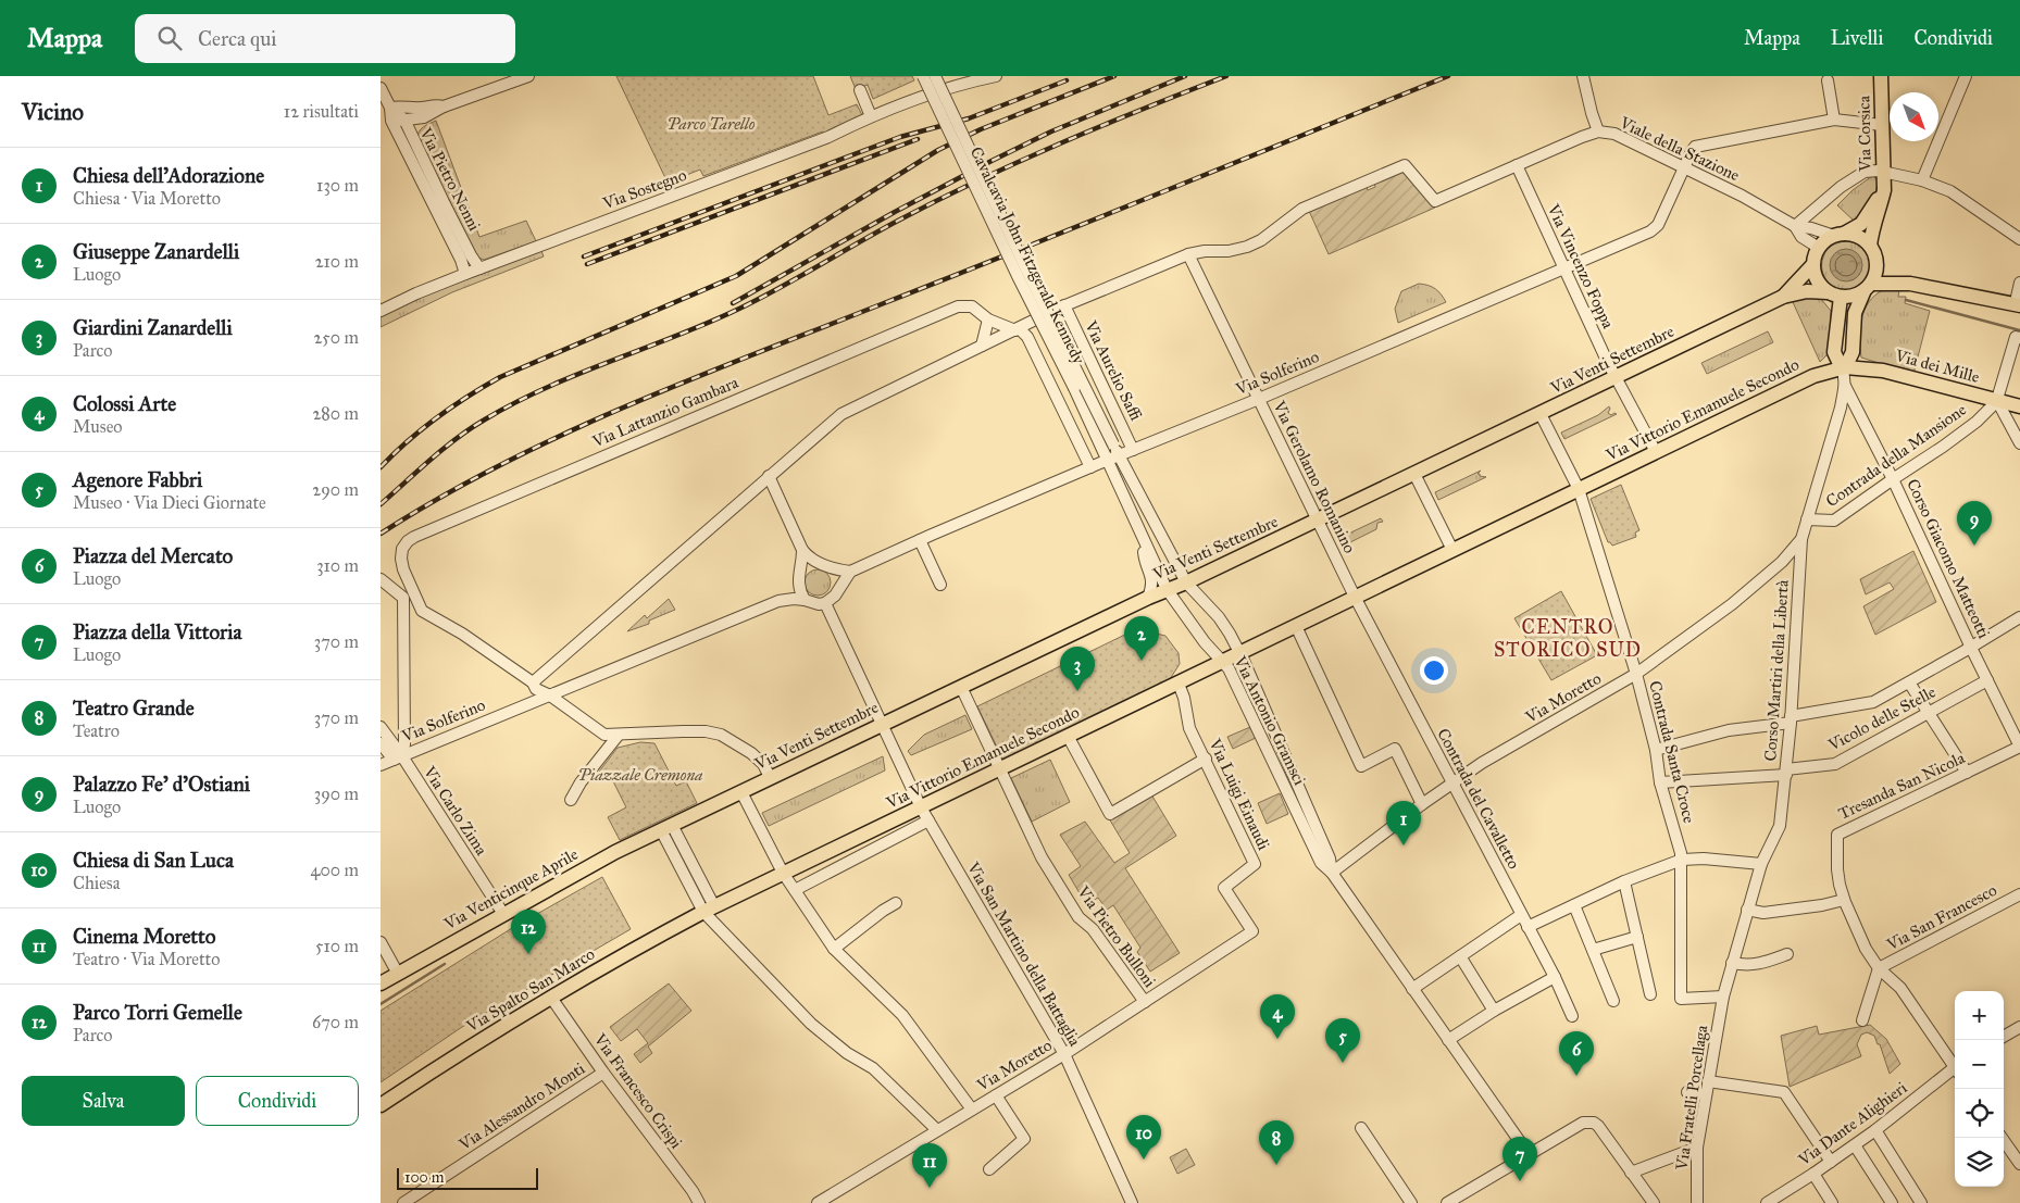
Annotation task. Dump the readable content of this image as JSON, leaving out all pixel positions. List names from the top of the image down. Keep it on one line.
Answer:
{"streets":{"main road":["Via Corsica","Via Venti Settembre","Via dei Mille","Via Vittorio Emanuele Secondo","Via Venticinque Aprile","Via Spalto San Marco"],"street":["Viale della Stazione","Via Pietro Nenni","Via Sostegno","Cavalcavia John Fitzgerald Kennedy","Via Vincenzo Foppa","Via Aurelio Saffi","Via Solferino","Via Lattanzio Gambara","Contrada della Mansione","Via Gerolamo Romanino","Corso Giacomo Matteotti","Corso Martiri della Libertà","Via Moretto","Vicolo delle Stelle","Via Antonio Gramsci","Contrada Santa Croce","Tresanda San Nicola","Via Luigi Einaudi","Contrada del Cavalletto","Via Carlo Zima","Via San Francesco","Via Pietro Bulloni","Via San Martino della Battaglia","Via Francesco Crispi","Via Fratelli Porcellaga","Via Alessandro Monti","Via Dante Alighieri"]},"crossings":[["Via Corsica","Viale della Stazione"],["Via Corsica","Via Venti Settembre"],["Viale della Stazione","Via Vincenzo Foppa"],["Viale della Stazione","Via Venti Settembre"],["Viale della Stazione","Via Solferino"],["Viale della Stazione","Via Gerolamo Romanino"],["Via Pietro Nenni","Via Sostegno"],["Via Vincenzo Foppa","Via Venti Settembre"],["Via Vincenzo Foppa","Via Solferino"],["Via Vincenzo Foppa","Via Vittorio Emanuele Secondo"],["Via Venti Settembre","Via Gerolamo Romanino"],["Via Venti Settembre","Via Antonio Gramsci"],["Via Venti Settembre","Via Venticinque Aprile"],["Via Venti Settembre","Via Pietro Bulloni"],["Via Venti Settembre","Via San Martino della Battaglia"],["Via dei Mille","Via Vittorio Emanuele Secondo"],["Via dei Mille","Contrada della Mansione"],["Via dei Mille","Corso Giacomo Matteotti"],["Via dei Mille","Corso Martiri della Libertà"],["Via Aurelio Saffi","Via Solferino"],["Via Solferino","Via Gerolamo Romanino"],["Via Solferino","Via Carlo Zima"],["Via Solferino","Via San Martino della Battaglia"],["Via Vittorio Emanuele Secondo","Via Gerolamo Romanino"],["Via Vittorio Emanuele Secondo","Corso Giacomo Matteotti"],["Via Vittorio Emanuele Secondo","Corso Martiri della Libertà"],["Via Vittorio Emanuele Secondo","Via Antonio Gramsci"],["Via Vittorio Emanuele Secondo","Contrada Santa Croce"],["Via Vittorio Emanuele Secondo","Via Luigi Einaudi"],["Via Vittorio Emanuele Secondo","Contrada del Cavalletto"],["Via Vittorio Emanuele Secondo","Via Pietro Bulloni"],["Via Vittorio Emanuele Secondo","Via San Martino della Battaglia"],["Via Vittorio Emanuele Secondo","Via Spalto San Marco"],["Contrada della Mansione","Corso Giacomo Matteotti"],["Contrada della Mansione","Corso Martiri della Libertà"],["Via Gerolamo Romanino","Contrada del Cavalletto"],["Corso Giacomo Matteotti","Corso Martiri della Libertà"],["Corso Giacomo Matteotti","Vicolo delle Stelle"],["Corso Giacomo Matteotti","Tresanda San Nicola"],["Corso Martiri della Libertà","Via Moretto"],["Corso Martiri della Libertà","Vicolo delle Stelle"],["Corso Martiri della Libertà","Contrada Santa Croce"],["Corso Martiri della Libertà","Via Fratelli Porcellaga"],["Via Moretto","Via Antonio Gramsci"],["Via Moretto","Contrada Santa Croce"],["Via Moretto","Via Luigi Einaudi"],["Via Moretto","Contrada del Cavalletto"],["Via Moretto","Via Pietro Bulloni"],["Via Moretto","Via San Martino della Battaglia"],["Vicolo delle Stelle","Contrada Santa Croce"],["Contrada Santa Croce","Via Fratelli Porcellaga"],["Tresanda San Nicola","Via San Francesco"],["Via Carlo Zima","Via Venticinque Aprile"],["Via Spalto San Marco","Via Francesco Crispi"],["Via Francesco Crispi","Via Alessandro Monti"]],"districts":["CENTRO STORICO SUD"],"parks":["Parco Tarello","Piazzale Cremona"],"scale_bar":"100 m","north":"bottom right","page":{"header":"Mappa","search":"Cerca qui","nav":["Mappa","Livelli","Condividi"],"heading":["Vicino","12 risultati"],"list":[{"mark":"1","name":"Chiesa dell'Adorazione","note":"Chiesa · Via Moretto","value":"130 m"},{"mark":"2","name":"Giuseppe Zanardelli","note":"Luogo","value":"210 m"},{"mark":"3","name":"Giardini Zanardelli","note":"Parco","value":"250 m"},{"mark":"4","name":"Colossi Arte","note":"Museo","value":"280 m"},{"mark":"5","name":"Agenore Fabbri","note":"Museo · Via Dieci Giornate","value":"290 m"},{"mark":"6","name":"Piazza del Mercato","note":"Luogo","value":"310 m"},{"mark":"7","name":"Piazza della Vittoria","note":"Luogo","value":"370 m"},{"mark":"8","name":"Teatro Grande","note":"Teatro","value":"370 m"},{"mark":"9","name":"Palazzo Fe' d'Ostiani","note":"Luogo","value":"390 m"},{"mark":"10","name":"Chiesa di San Luca","note":"Chiesa","value":"400 m"},{"mark":"11","name":"Cinema Moretto","note":"Teatro · Via Moretto","value":"510 m"},{"mark":"12","name":"Parco Torri Gemelle","note":"Parco","value":"670 m"}],"pins":["9","2","3","1","12","4","5","6","10","8","7","11"],"map_buttons":["+","−"],"buttons":["Salva","Condividi"],"scale":"100 m"}}
